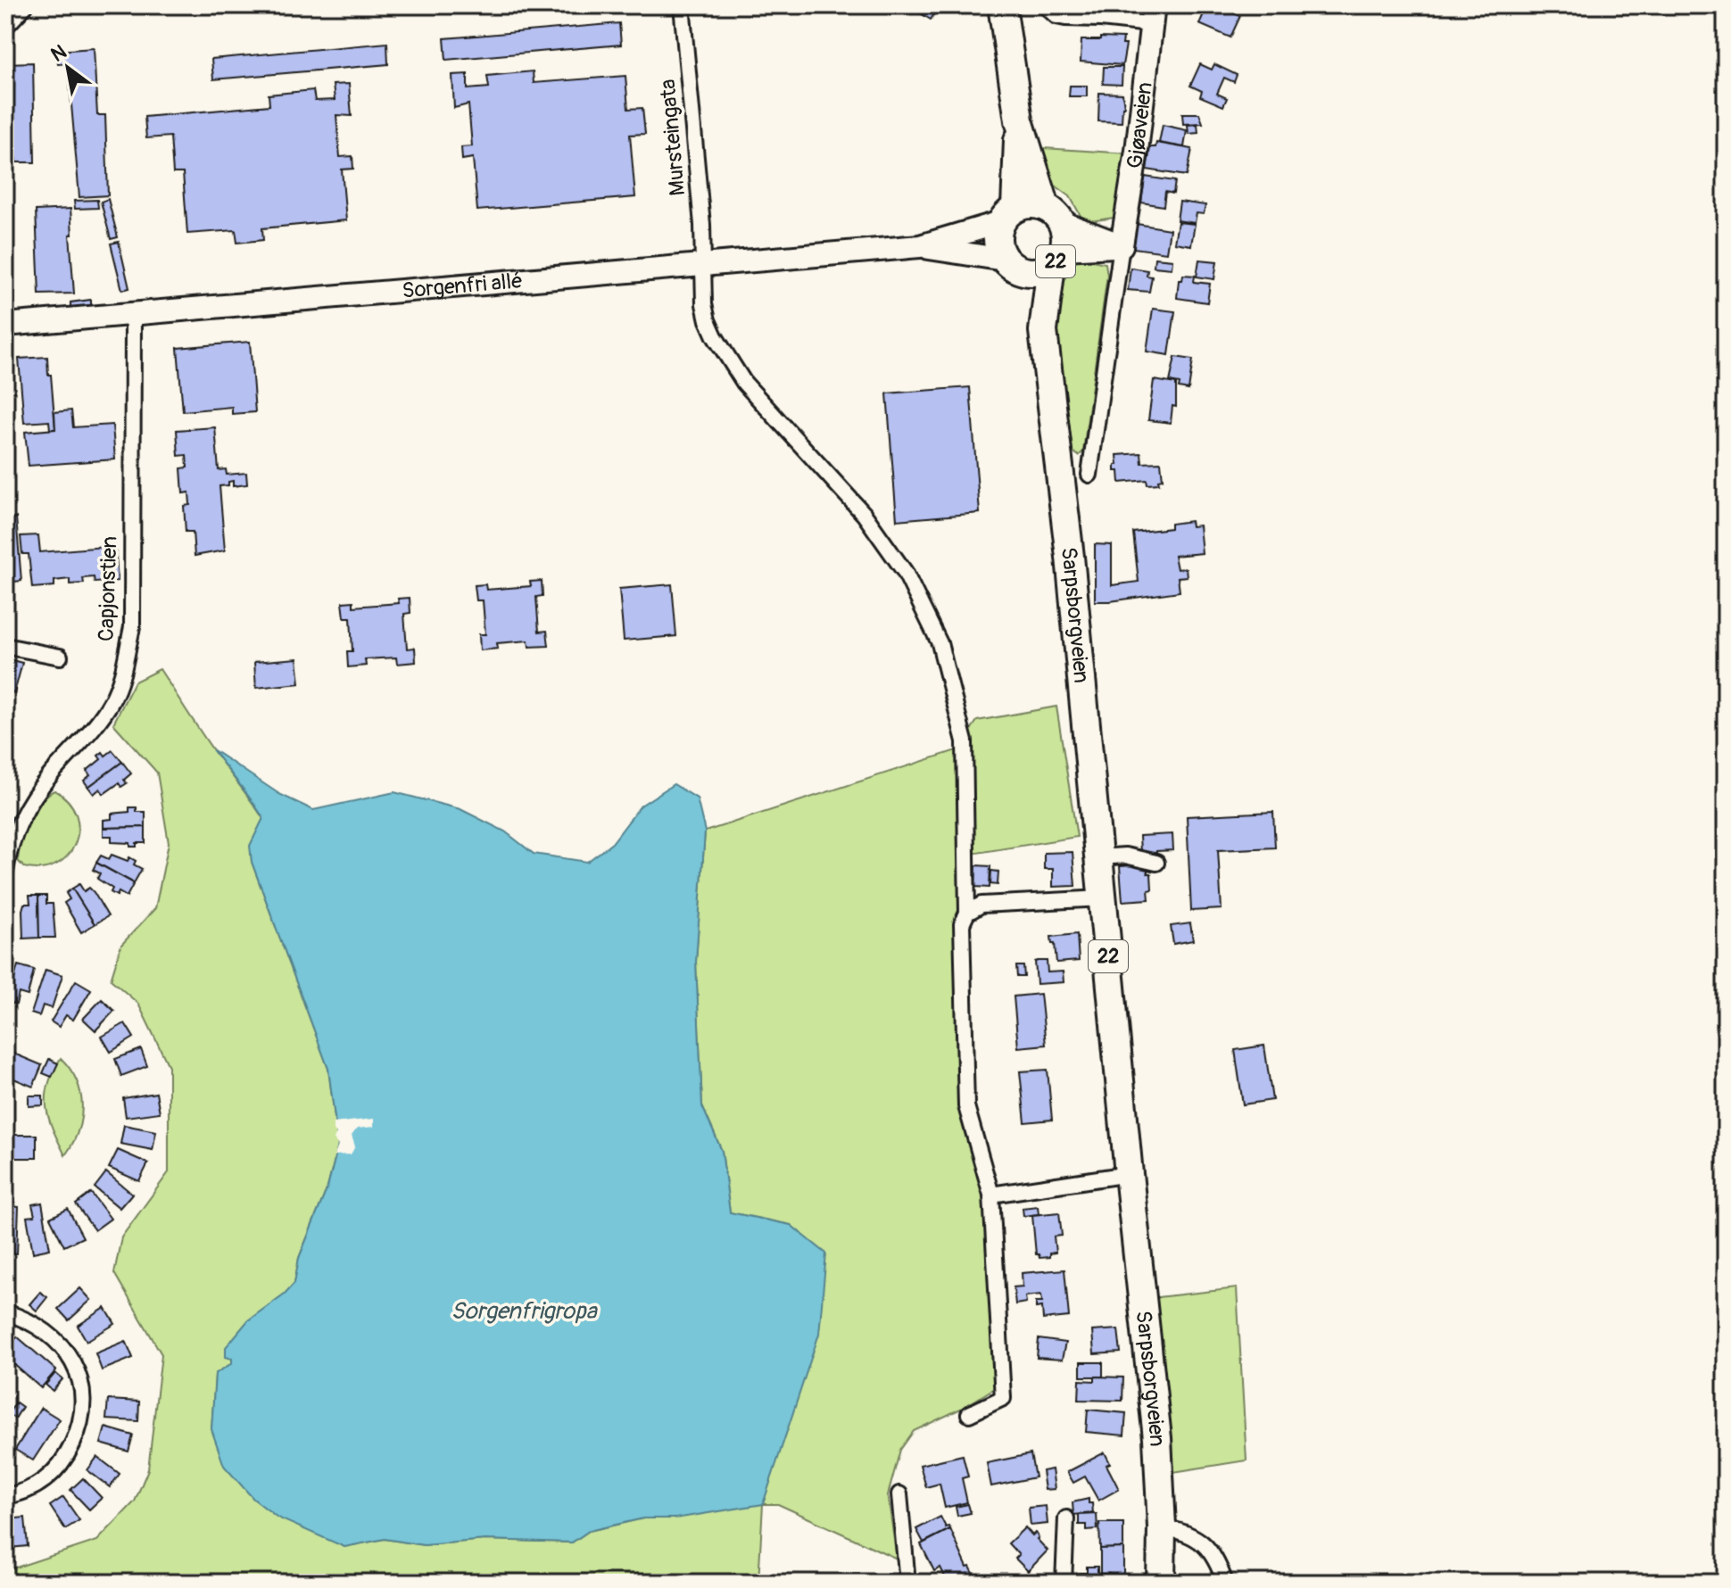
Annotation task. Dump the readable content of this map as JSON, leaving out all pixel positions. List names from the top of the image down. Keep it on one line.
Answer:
{"streets":{"highway":["22","Sarpsborgveien"],"street":["Gjøaveien","Mursteingata","Sorgenfri allé","Capjonstien"]},"crossings":[["Mursteingata","Sorgenfri allé"],["22","Sarpsborgveien"],["Sorgenfri allé","Capjonstien"]],"water":["Sorgenfrigropa"],"north":"top left"}
